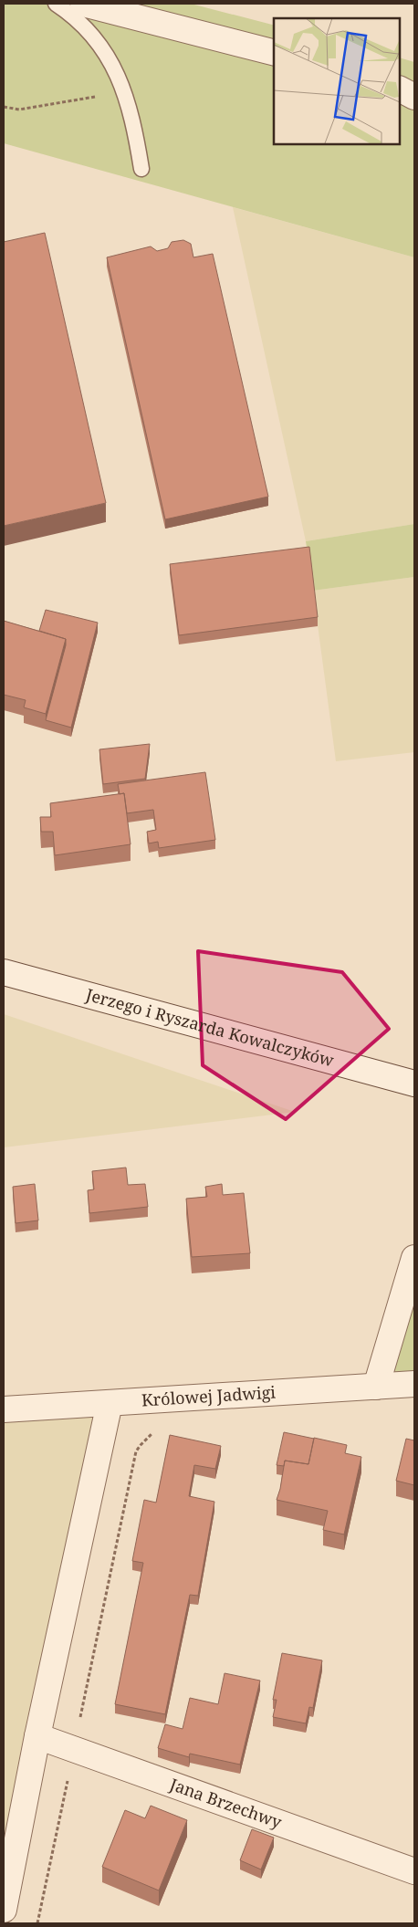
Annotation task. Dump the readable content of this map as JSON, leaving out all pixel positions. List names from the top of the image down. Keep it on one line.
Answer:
{"streets":{"street":["Jerzego i Ryszarda Kowalczyków","Królowej Jadwigi","Jana Brzechwy"]}}
